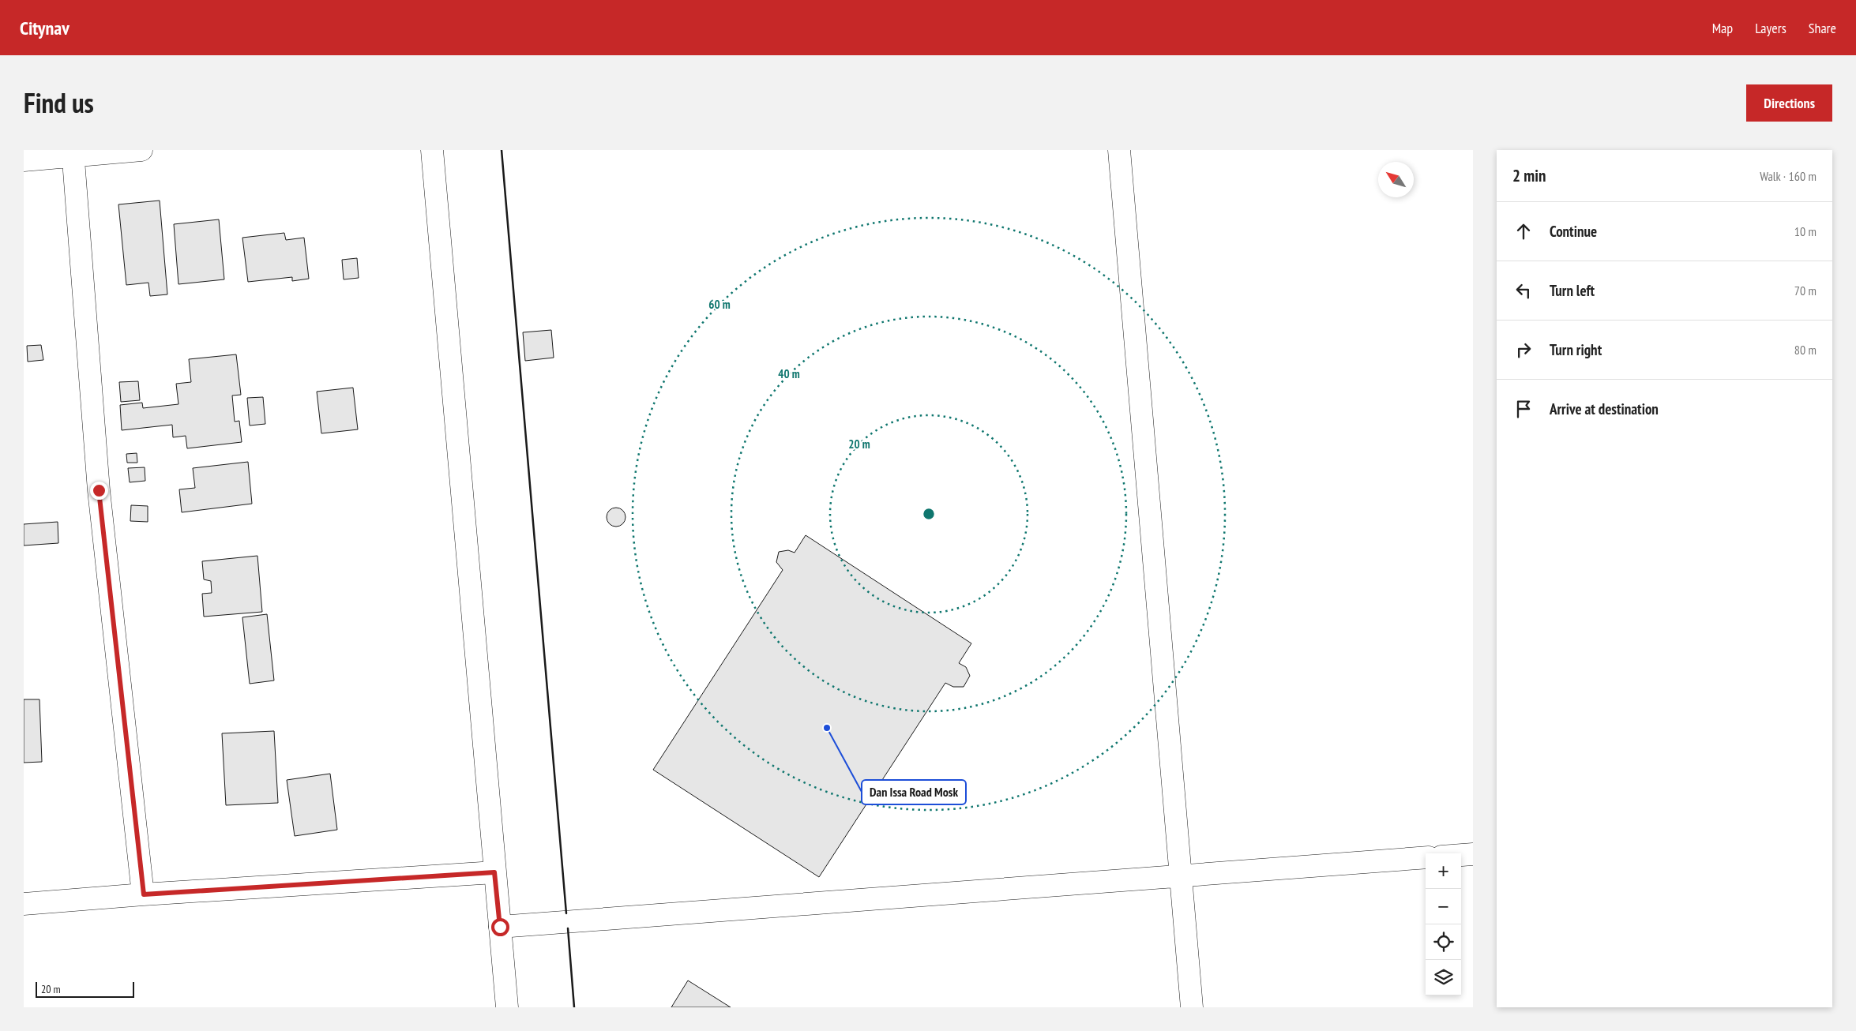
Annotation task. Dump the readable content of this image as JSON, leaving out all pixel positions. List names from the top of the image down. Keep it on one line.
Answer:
{"places":["Dan Issa Road Mosk"],"scale_bar":"20 m","north":"top left","page":{"header":"Citynav","nav":["Map","Layers","Share"],"title":"Find us","buttons":"Directions","heading":["2 min","Walk · 160 m"],"list":[["Continue","10 m"],["Turn left","70 m"],["Turn right","80 m"],"Arrive at destination"],"map_buttons":["+","−"],"scale":"20 m"},"rings":["60 m","40 m","20 m"]}
